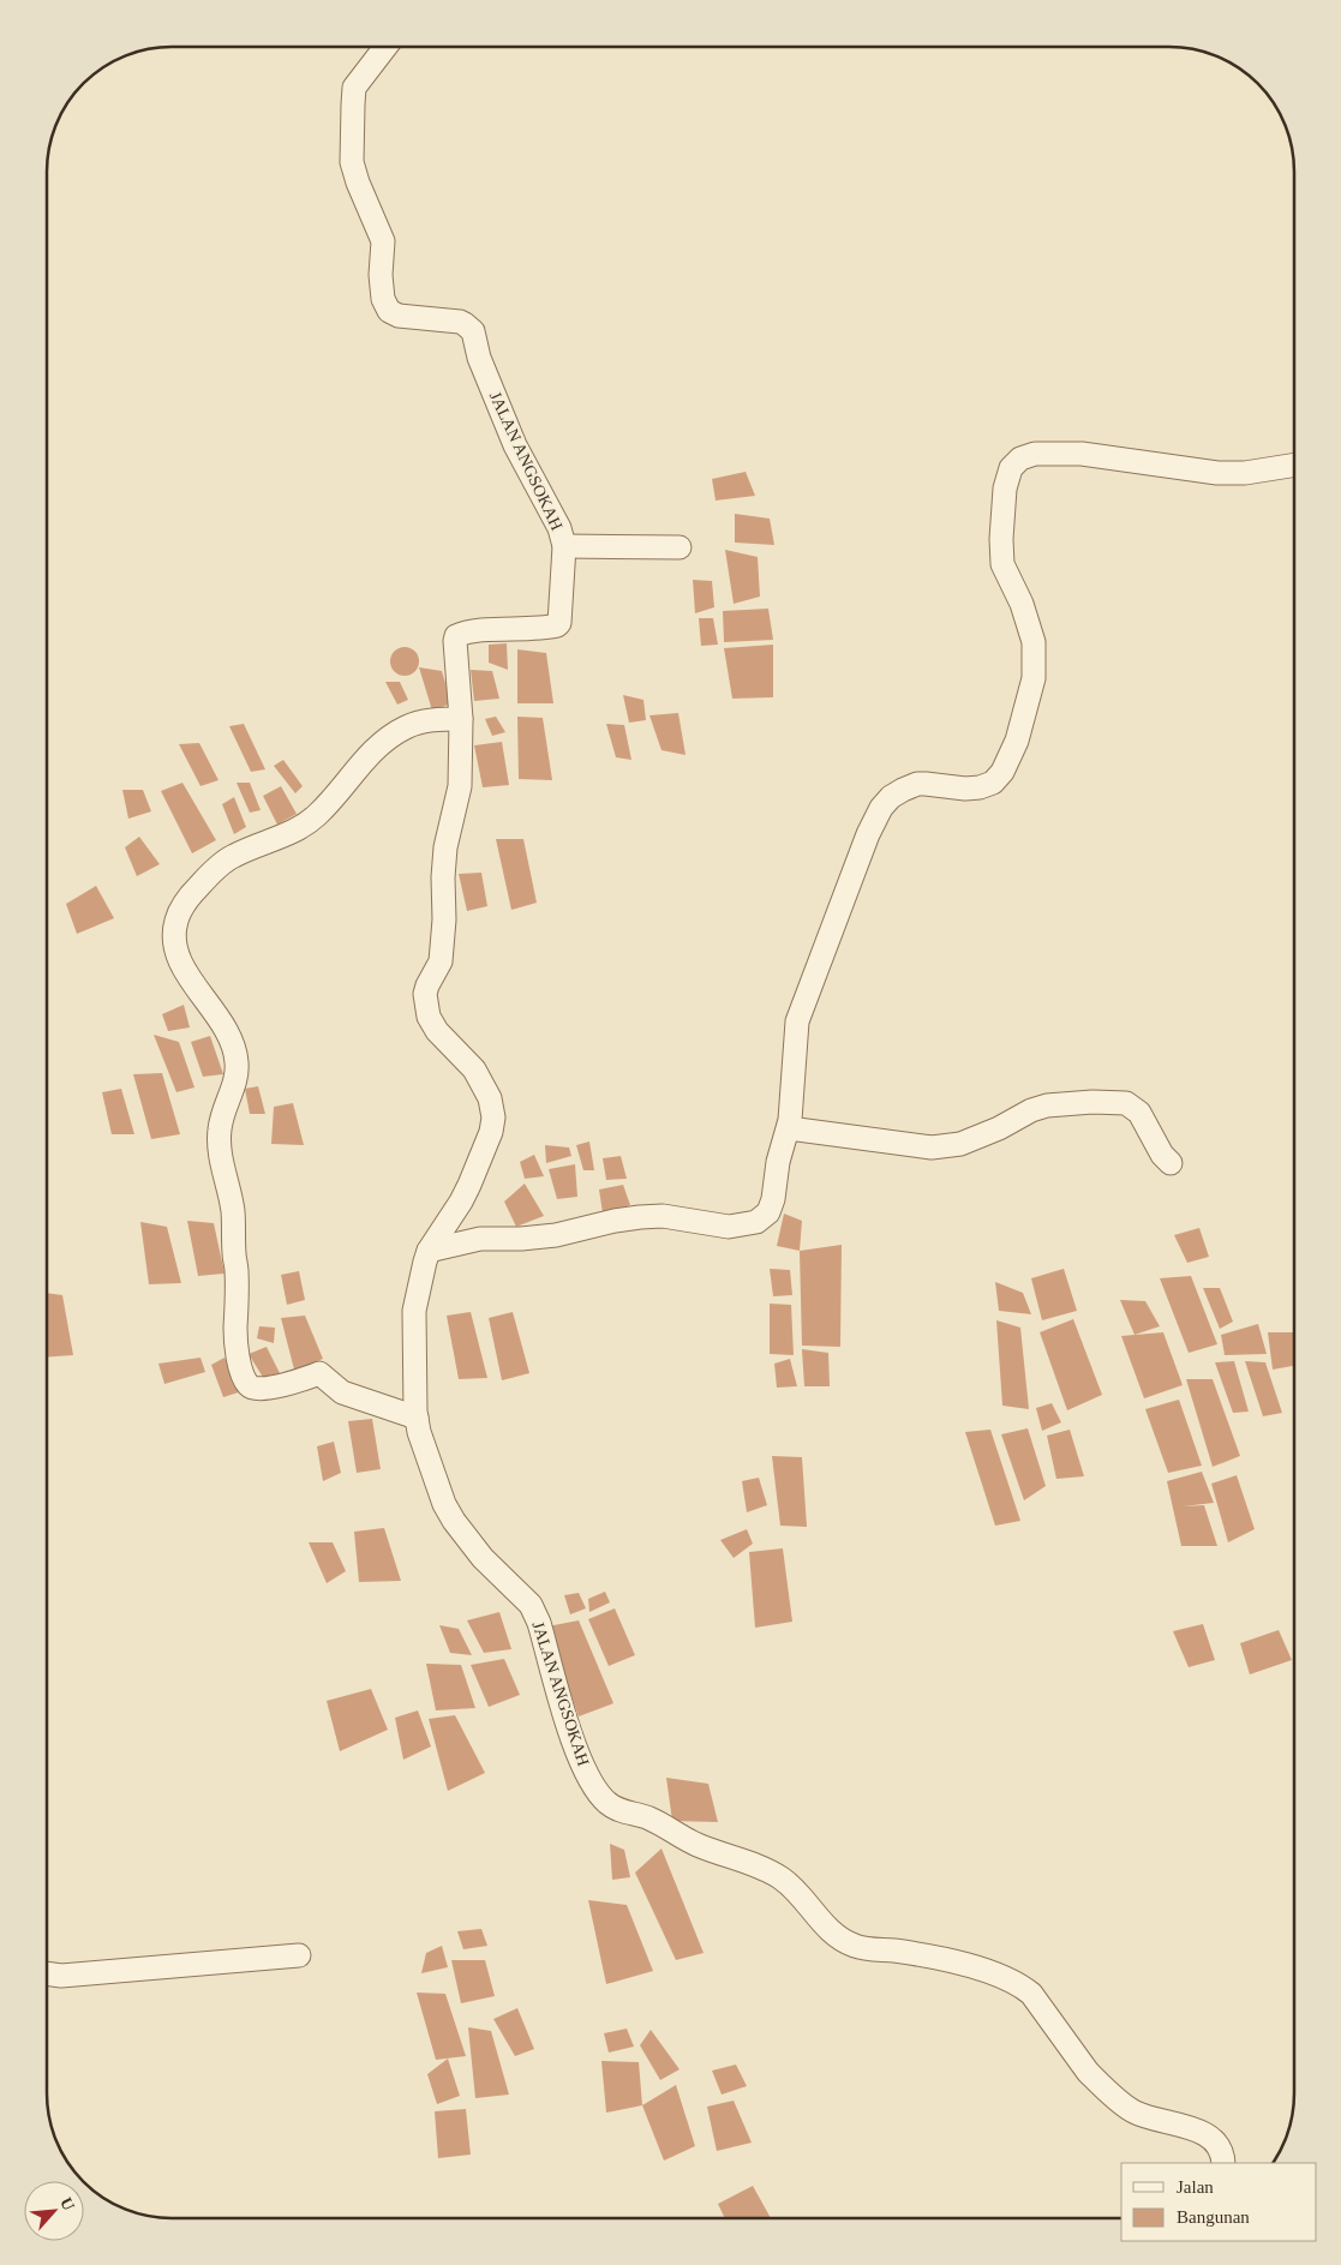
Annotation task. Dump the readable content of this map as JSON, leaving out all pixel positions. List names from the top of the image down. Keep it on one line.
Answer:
{"streets":{"street":["JALAN ANGSOKAH"]},"legend":["Jalan","Bangunan"],"north":"top right"}
